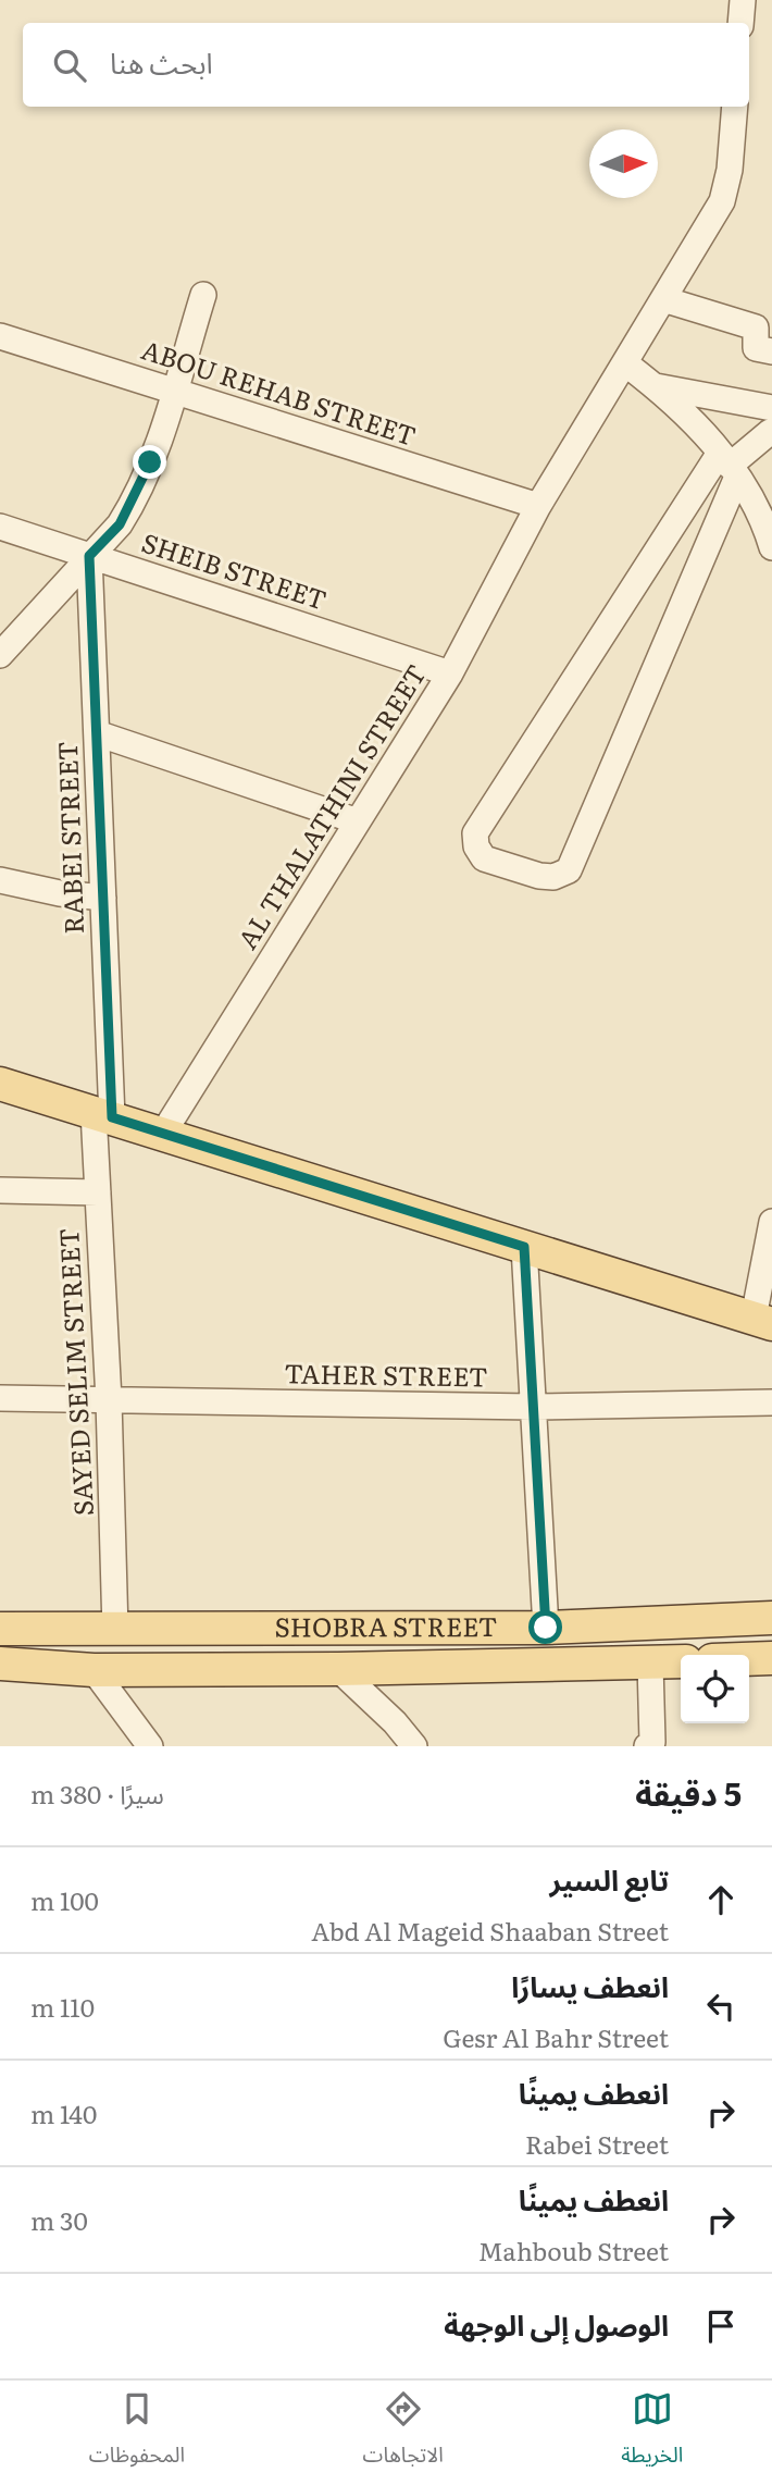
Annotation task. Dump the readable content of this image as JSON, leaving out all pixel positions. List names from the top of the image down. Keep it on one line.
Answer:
{"streets":{"main road":["SHOBRA STREET"],"street":["ABOU REHAB STREET","SHEIB STREET","AL THALATHINI STREET","RABEI STREET","SAYED SELIM STREET","TAHER STREET"]},"crossings":[["ABOU REHAB STREET","AL THALATHINI STREET"],["SHEIB STREET","AL THALATHINI STREET"],["SHEIB STREET","RABEI STREET"],["RABEI STREET","SAYED SELIM STREET"],["SAYED SELIM STREET","TAHER STREET"],["SAYED SELIM STREET","SHOBRA STREET"]],"north":"right","page":{"search":"ابحث هنا","heading":["5 دقيقة","سيرًا · 380 m"],"list":[["تابع السير","Abd Al Mageid Shaaban Street","100 m"],["انعطف يسارًا","Gesr Al Bahr Street","110 m"],["انعطف يمينًا","Rabei Street","140 m"],["انعطف يمينًا","Mahboub Street","30 m"],"الوصول إلى الوجهة"],"nav":["الخريطة","الاتجاهات","المحفوظات"]}}
